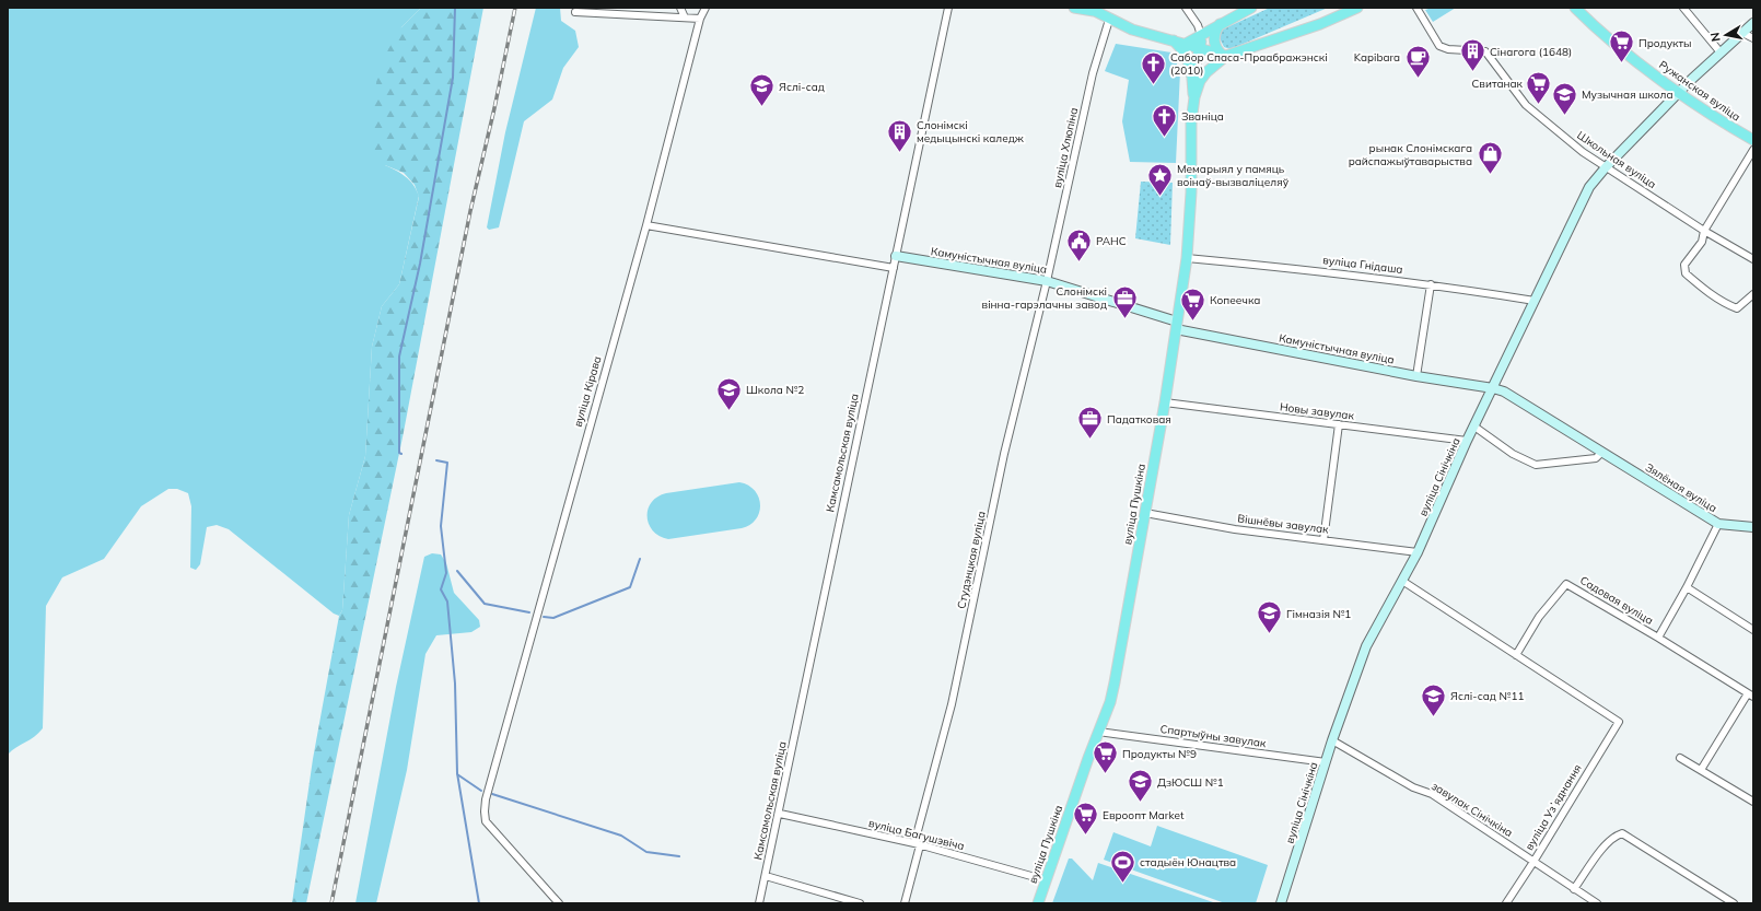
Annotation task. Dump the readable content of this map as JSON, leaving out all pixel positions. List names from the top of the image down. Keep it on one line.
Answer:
{"streets":{"main road":["Ружанская вуліца","вуліца Пушкіна"],"street":["вуліца Хлюпіна","Школьная вуліца","Камуністычная вуліца","вуліца Гнідаша","вуліца Кірава","Новы завулак","Камсамольская вуліца","вуліца Сінічкіна","Зялёная вуліца","Вішнёвы завулак","Студэнцкая вуліца","Садовая вуліца","Спартыўны завулак","вуліца Узʼяднання","завулак Сінічкіна","вуліца Багушэвіча"]},"crossings":[["Ружанская вуліца","вуліца Сінічкіна"],["вуліца Хлюпіна","Камуністычная вуліца"],["вуліца Хлюпіна","Студэнцкая вуліца"],["Школьная вуліца","вуліца Сінічкіна"],["Камуністычная вуліца","Камсамольская вуліца"],["Камуністычная вуліца","вуліца Сінічкіна"],["Камуністычная вуліца","Зялёная вуліца"],["Камуністычная вуліца","вуліца Пушкіна"],["Камуністычная вуліца","Студэнцкая вуліца"],["вуліца Гнідаша","вуліца Сінічкіна"],["вуліца Гнідаша","вуліца Пушкіна"],["Новы завулак","вуліца Сінічкіна"],["Новы завулак","вуліца Пушкіна"],["Камсамольская вуліца","вуліца Багушэвіча"],["вуліца Сінічкіна","Зялёная вуліца"],["вуліца Сінічкіна","Вішнёвы завулак"],["вуліца Сінічкіна","Спартыўны завулак"],["вуліца Сінічкіна","завулак Сінічкіна"],["Зялёная вуліца","Садовая вуліца"],["вуліца Пушкіна","Вішнёвы завулак"],["вуліца Пушкіна","Спартыўны завулак"],["вуліца Пушкіна","вуліца Багушэвіча"],["Студэнцкая вуліца","вуліца Багушэвіча"],["Садовая вуліца","вуліца Узʼяднання"],["вуліца Узʼяднання","завулак Сінічкіна"]],"places":{"supermarket":["Продукты","Свитанак","Копеечка","Продукты №9","Евроопт Market"],"building":["Сінагога (1648)","Слонімскі медыцынскі каледж"],"cafe":["Kapibara"],"church":["Сабор Спаса-Праабражэнскі (2010)","Званіца"],"school or university":["Яслі-сад","Музычная школа","Школа №2","Гімназія №1","Яслі-сад №11","ДзЮСШ №1"],"shop":["рынак Слонімскага райспажыўтаварыства"],"place":["Мемарыял у памяць воінаў-вызваліцеляў"],"public building":["РАНС"],"office":["Слонімскі вінна-гарэлачны завод","Падатковая"],"sports":["стадыён Юнацтва"]},"north":"left"}
